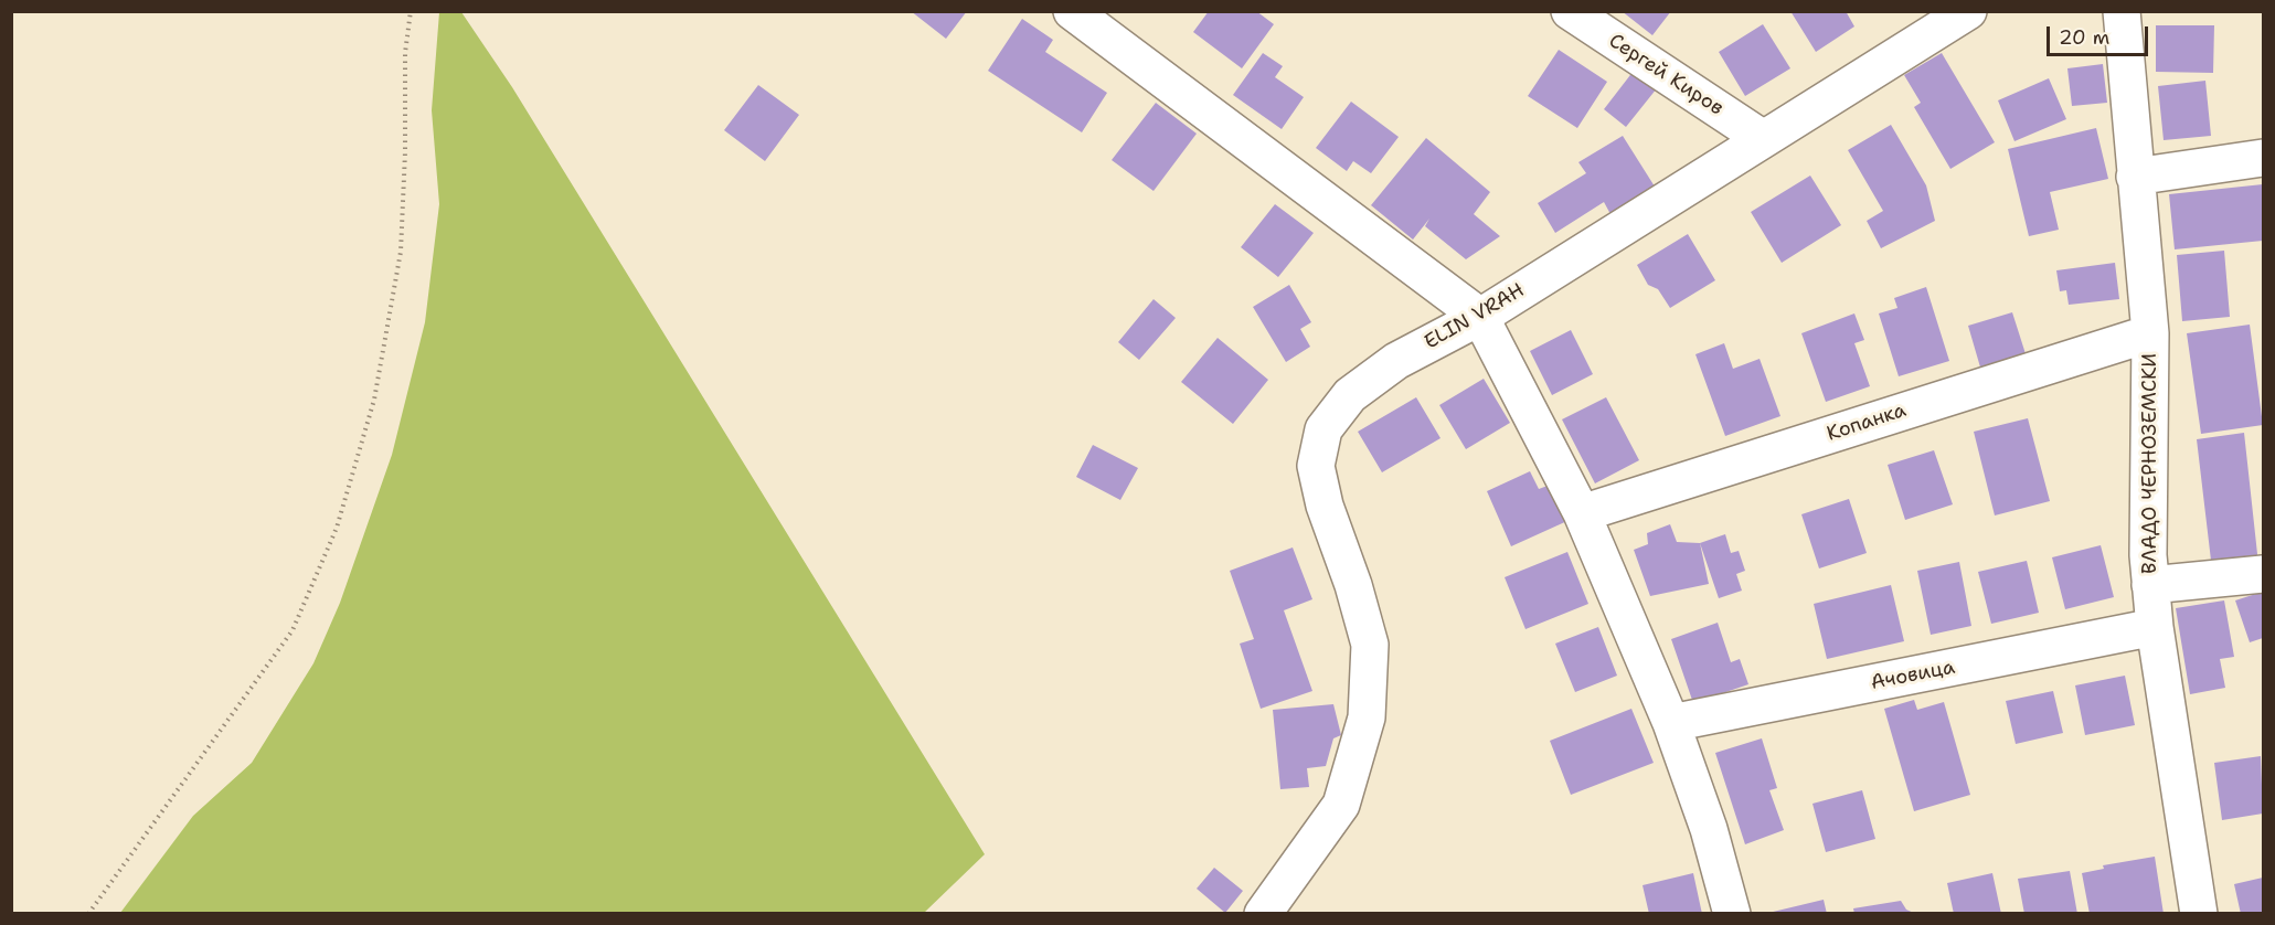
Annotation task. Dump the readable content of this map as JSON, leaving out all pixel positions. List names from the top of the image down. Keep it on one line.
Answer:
{"streets":{"street":["Сергей Киров","ELIN VRAH","Копанка","ВЛАДО ЧЕРНОЗЕМСКИ","Ачовица"]},"crossings":[["Сергей Киров","ELIN VRAH"],["Копанка","ВЛАДО ЧЕРНОЗЕМСКИ"],["ВЛАДО ЧЕРНОЗЕМСКИ","Ачовица"]],"scale_bar":"20 m"}
